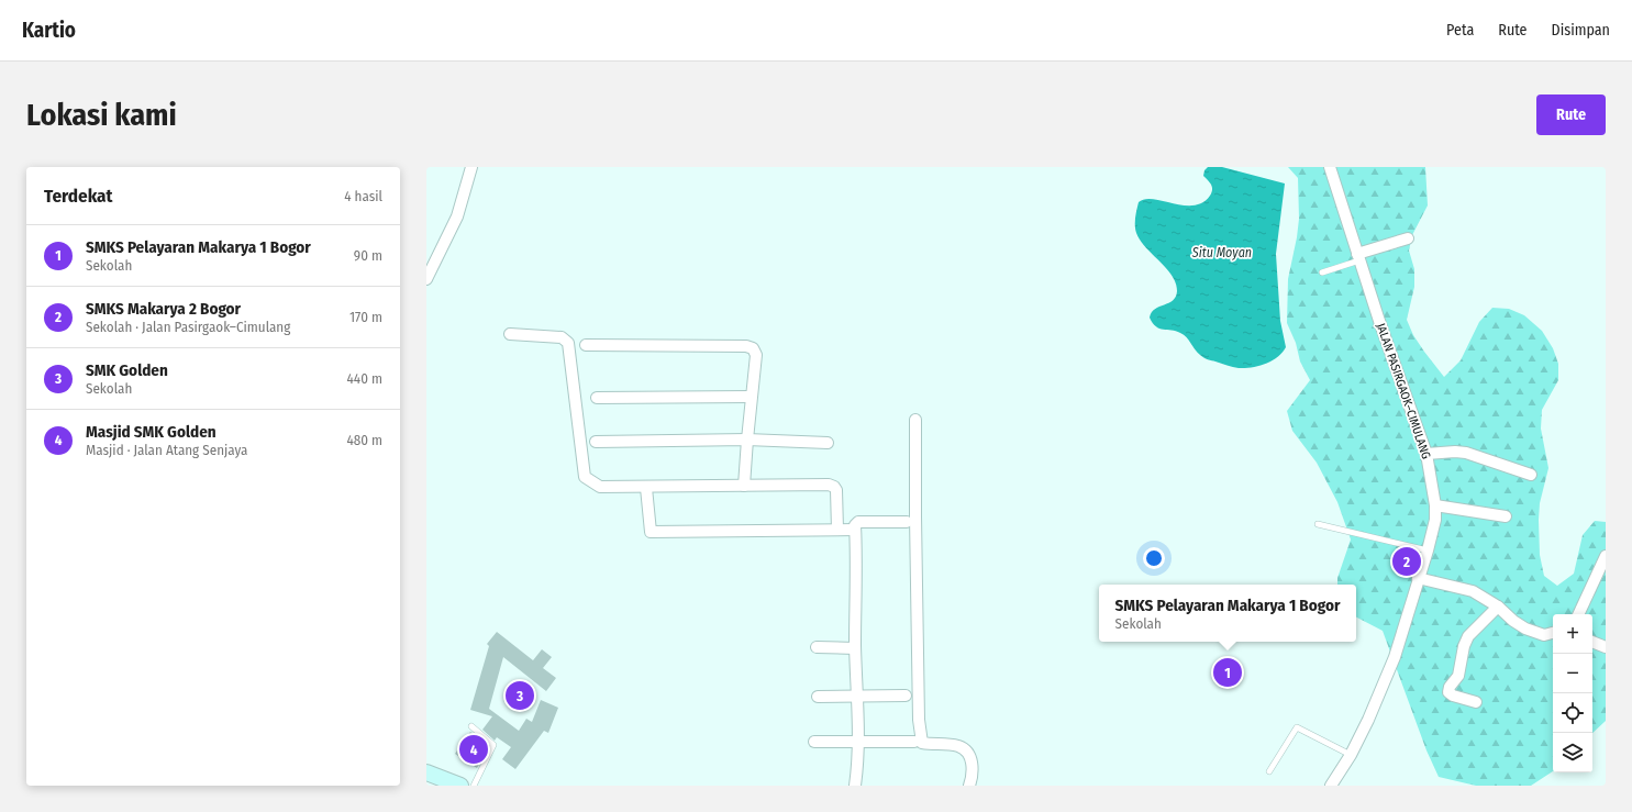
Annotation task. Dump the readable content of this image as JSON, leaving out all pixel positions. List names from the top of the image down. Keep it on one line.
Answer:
{"streets":{"street":["JALAN PASIRGAOK–CIMULANG"]},"water":["Situ Moyan"],"page":{"header":"Kartio","nav":["Peta","Rute","Disimpan"],"buttons":"Rute","title":"Lokasi kami","heading":["Terdekat","4 hasil"],"list":[{"mark":"1","name":"SMKS Pelayaran Makarya 1 Bogor","note":"Sekolah","value":"90 m"},{"mark":"2","name":"SMKS Makarya 2 Bogor","note":"Sekolah · Jalan Pasirgaok–Cimulang","value":"170 m"},{"mark":"3","name":"SMK Golden","note":"Sekolah","value":"440 m"},{"mark":"4","name":"Masjid SMK Golden","note":"Masjid · Jalan Atang Senjaya","value":"480 m"}],"pins":["2","1","3","4"],"popup":["SMKS Pelayaran Makarya 1 Bogor","Sekolah"],"map_buttons":["+","−"]}}
